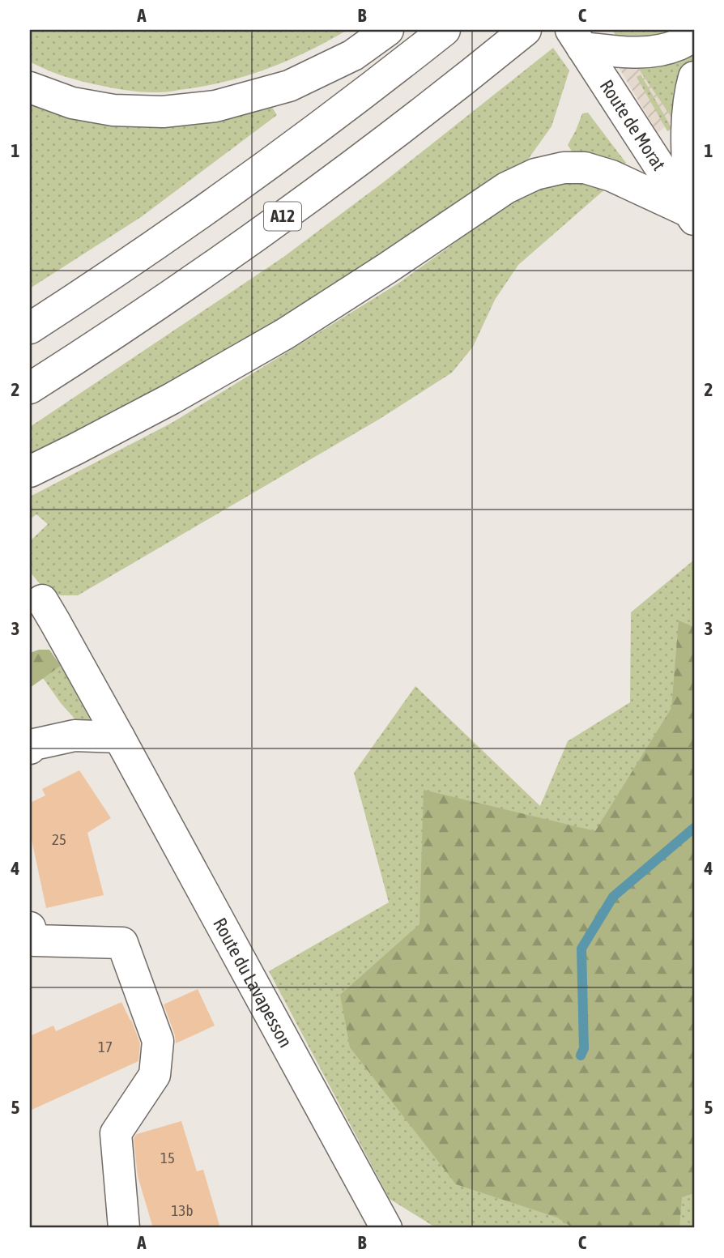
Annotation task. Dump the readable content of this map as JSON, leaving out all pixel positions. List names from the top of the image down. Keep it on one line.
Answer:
{"streets":{"main road":["Route de Morat","A12","Route du Lavapesson"]},"house_numbers":["25","17","15","13b"],"grid":{"columns":["A","B","C"],"rows":["1","2","3","4","5"]}}
